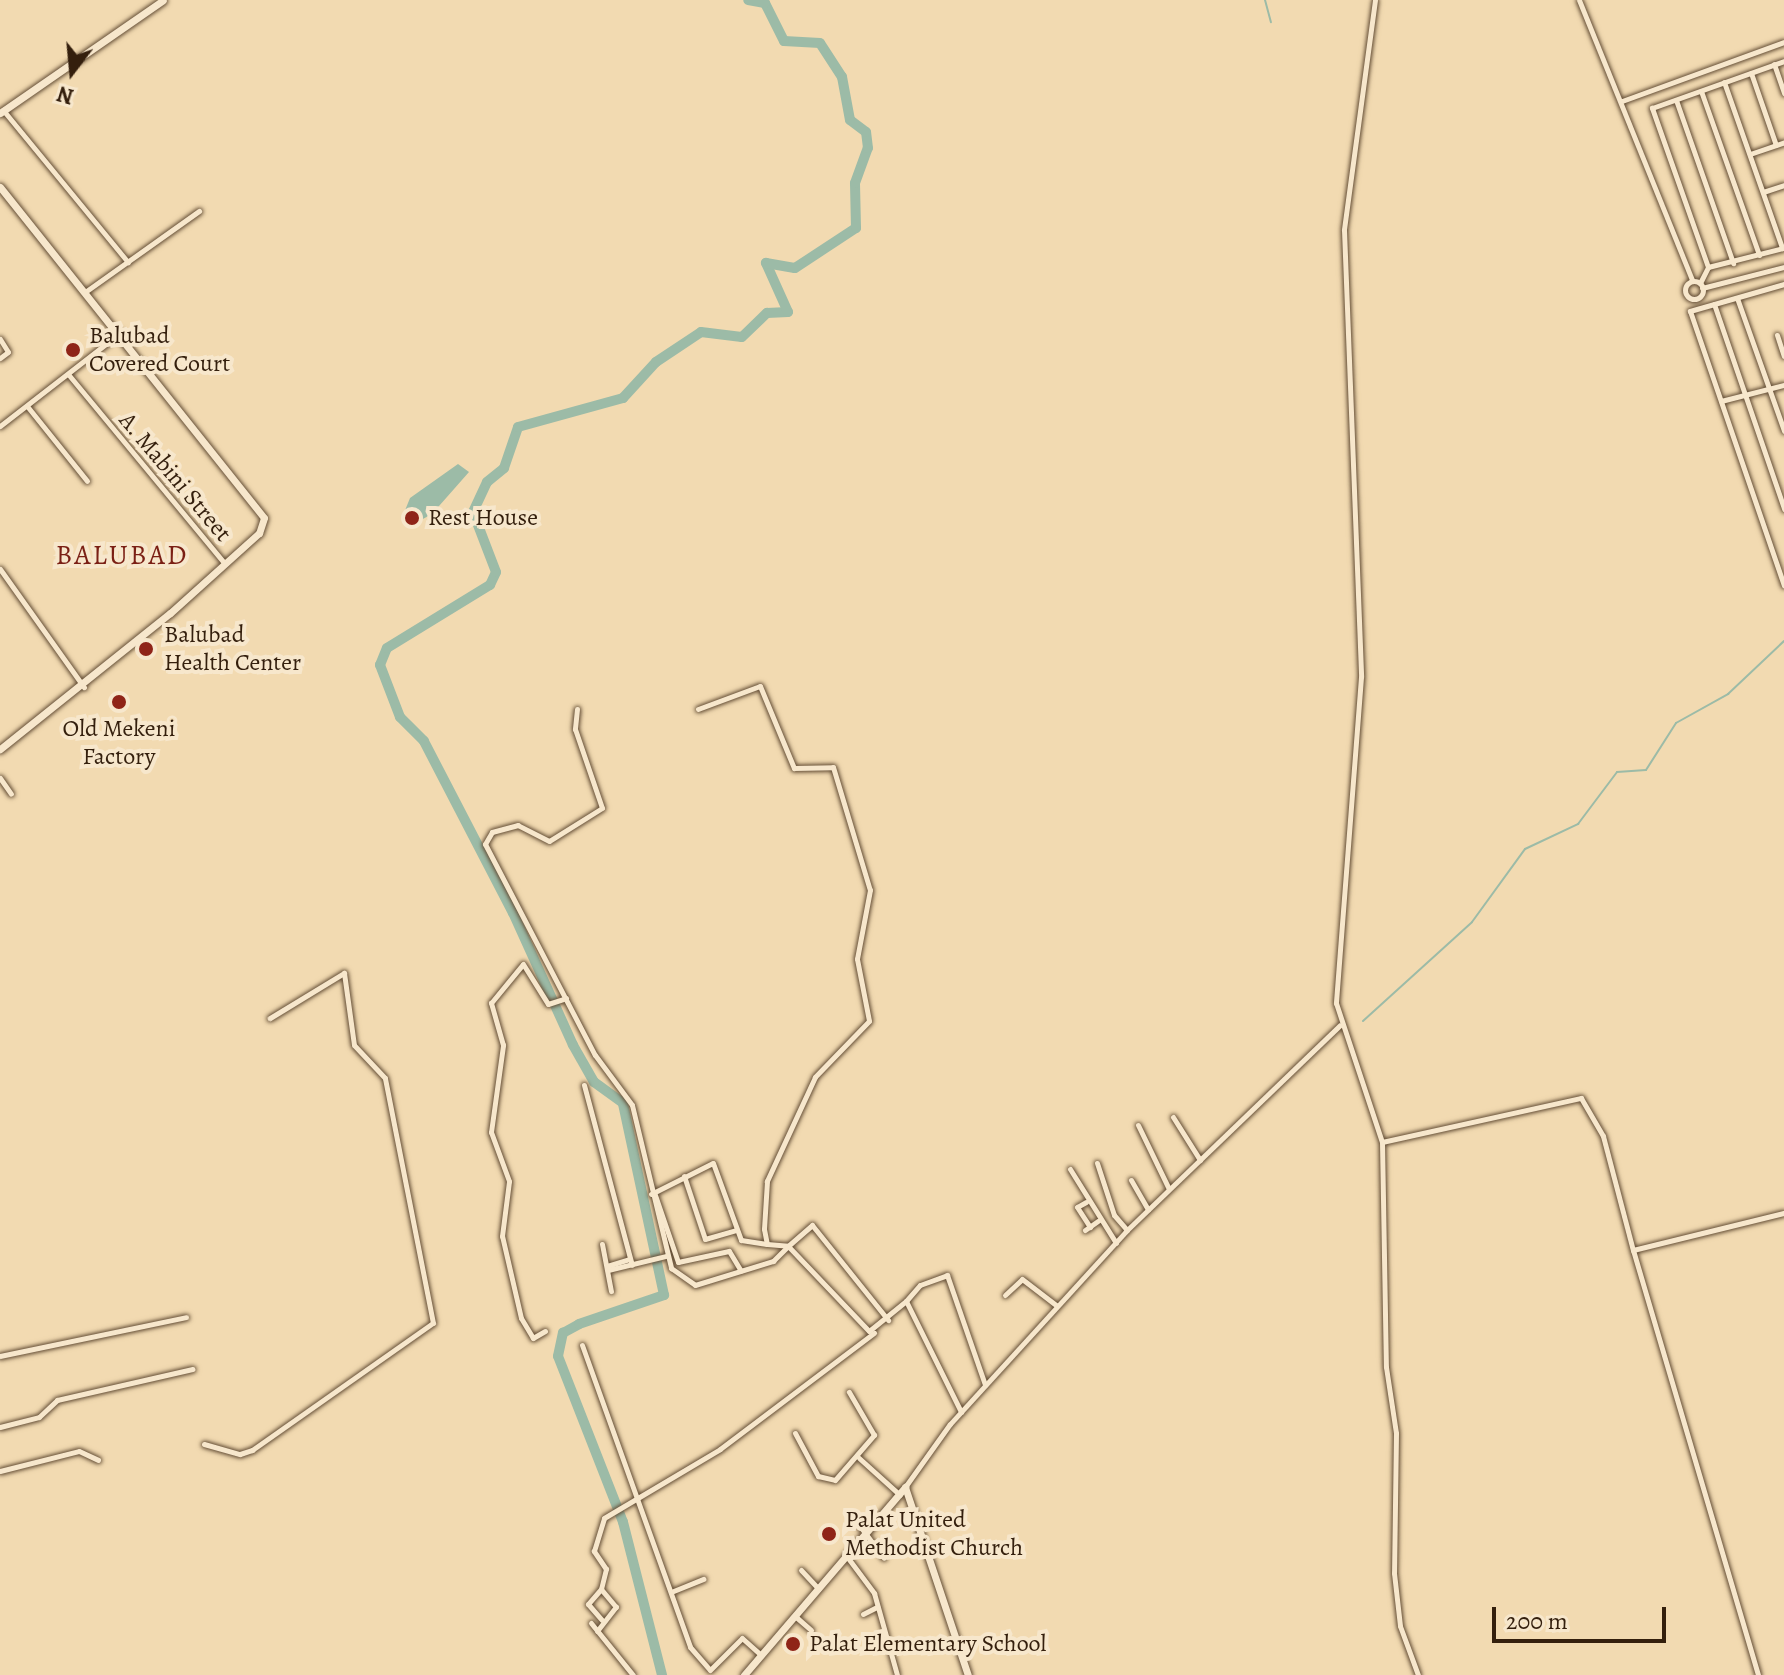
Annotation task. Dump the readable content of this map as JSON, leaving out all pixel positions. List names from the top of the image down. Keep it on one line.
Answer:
{"streets":{"street":["A. Mabini Street"]},"districts":["BALUBAD"],"places":["Balubad Covered Court","Rest House","Balubad Health Center","Old Mekeni Factory","Palat United Methodist Church","Palat Elementary School"],"scale_bar":"200 m","north":"bottom"}
